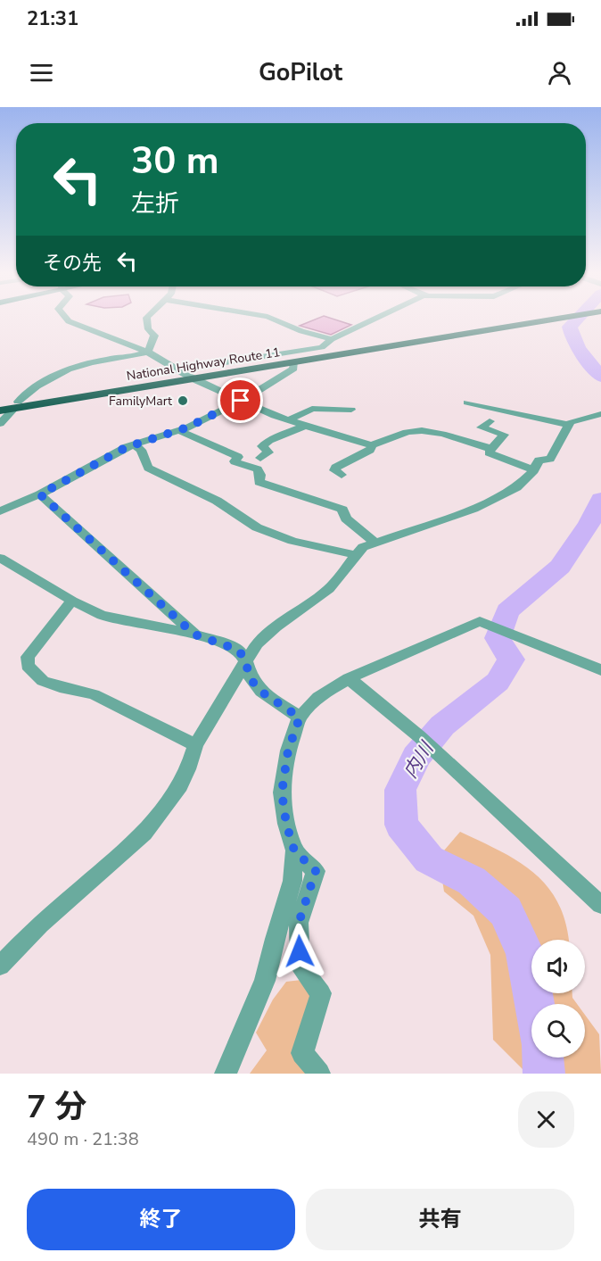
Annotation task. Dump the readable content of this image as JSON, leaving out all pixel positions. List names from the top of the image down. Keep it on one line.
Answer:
{"streets":{"highway":["National Highway Route 11"]},"water":["内川"],"places":["FamilyMart"],"page":{"status":"21:31","header":"GoPilot","turn":["30 m","左折"],"then":"その先","heading":["7 分","490 m · 21:38"],"buttons":["終了","共有"]}}
